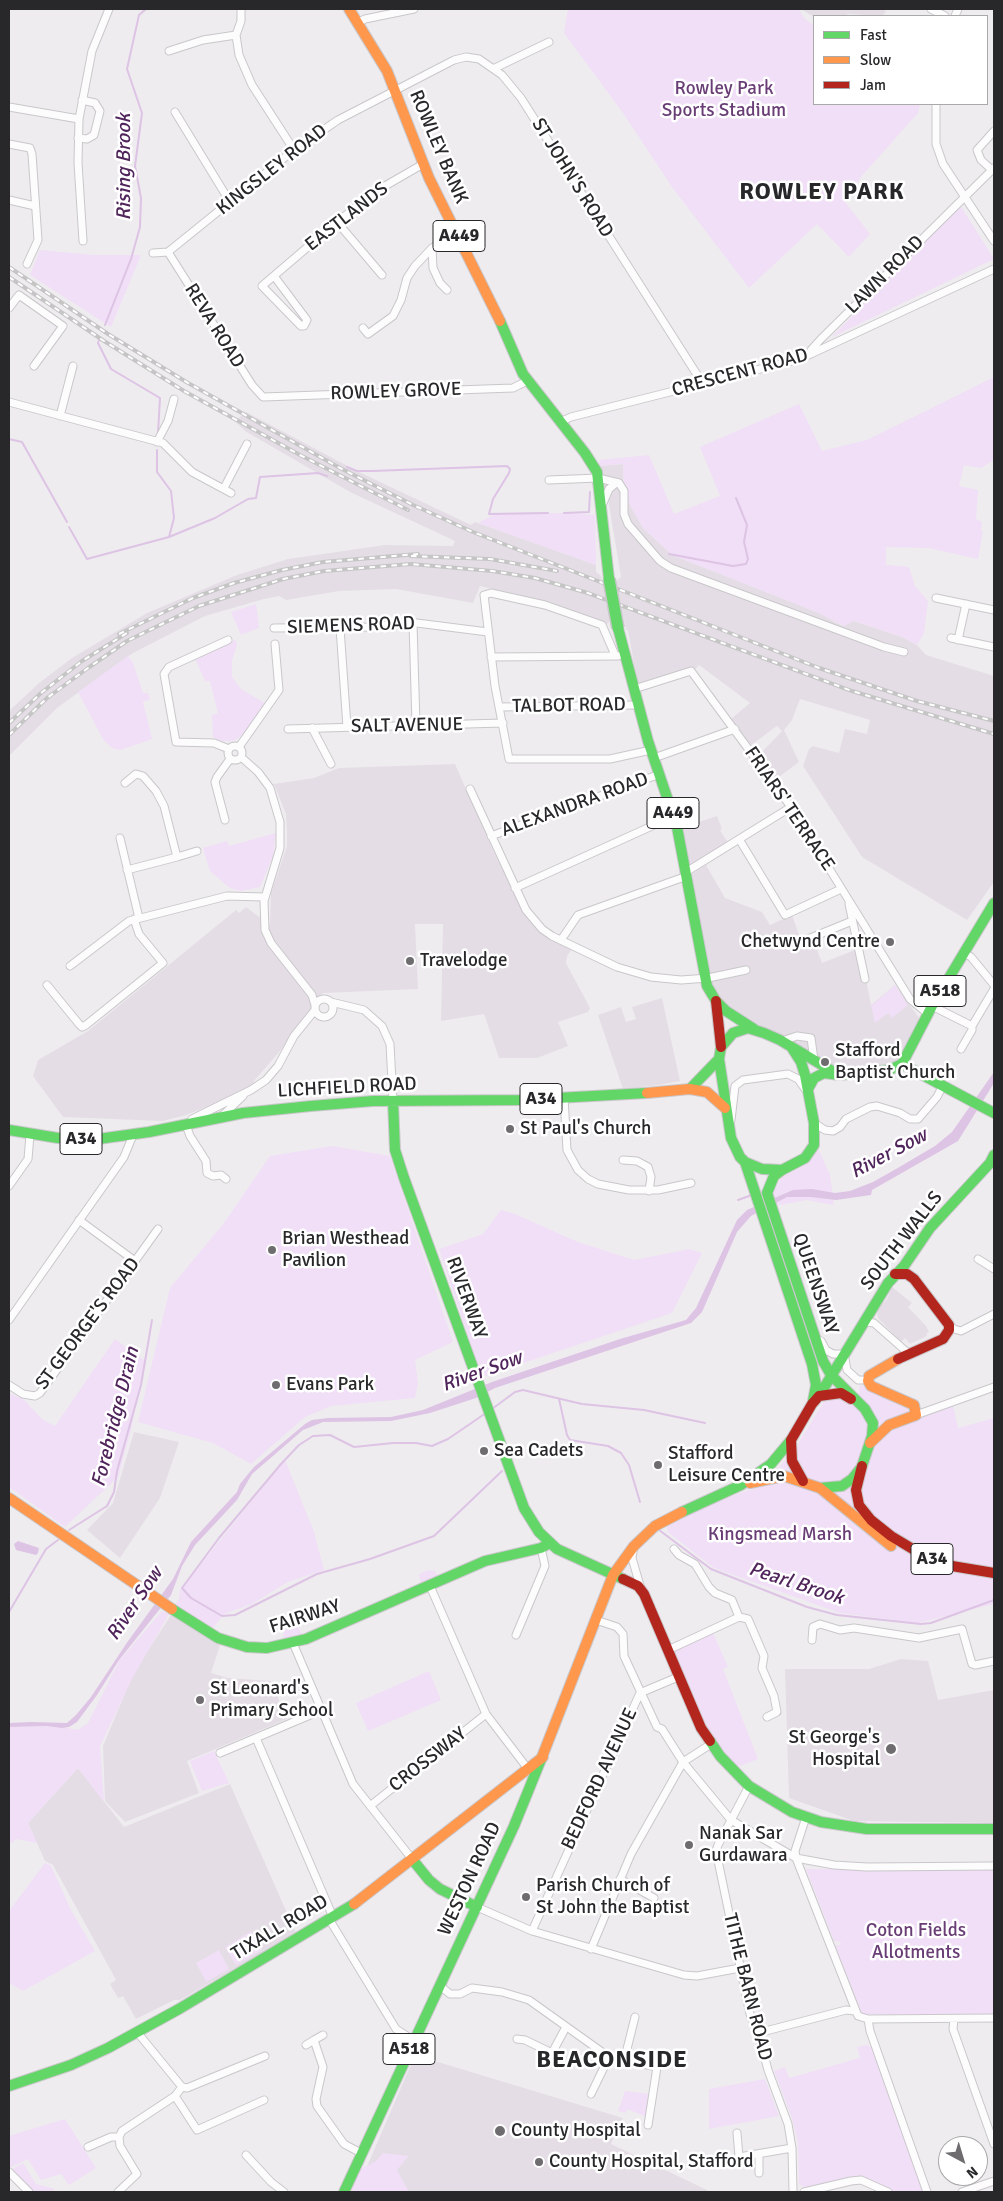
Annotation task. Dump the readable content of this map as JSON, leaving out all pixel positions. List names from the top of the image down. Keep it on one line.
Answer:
{"streets":{"main road":["ROWLEY BANK","A449","A518","LICHFIELD ROAD","A34","SOUTH WALLS","QUEENSWAY","RIVERWAY","FAIRWAY","WESTON ROAD","TIXALL ROAD"],"street":["KINGSLEY ROAD","ST JOHN'S ROAD","EASTLANDS","LAWN ROAD","REVA ROAD","CRESCENT ROAD","ROWLEY GROVE","SIEMENS ROAD","TALBOT ROAD","SALT AVENUE","ALEXANDRA ROAD","FRIARS' TERRACE","ST GEORGE'S ROAD","CROSSWAY","BEDFORD AVENUE","TITHE BARN ROAD"]},"crossings":[["ROWLEY BANK","KINGSLEY ROAD"],["ROWLEY BANK","ST JOHN'S ROAD"],["ROWLEY BANK","EASTLANDS"],["ROWLEY BANK","A449"],["ROWLEY BANK","ROWLEY GROVE"],["KINGSLEY ROAD","ST JOHN'S ROAD"],["KINGSLEY ROAD","A449"],["KINGSLEY ROAD","REVA ROAD"],["ST JOHN'S ROAD","A449"],["ST JOHN'S ROAD","CRESCENT ROAD"],["A449","CRESCENT ROAD"],["A449","ROWLEY GROVE"],["A449","TALBOT ROAD"],["A449","ALEXANDRA ROAD"],["A449","FRIARS' TERRACE"],["LAWN ROAD","CRESCENT ROAD"],["REVA ROAD","ROWLEY GROVE"],["FRIARS' TERRACE","A518"],["LICHFIELD ROAD","RIVERWAY"],["A34","SOUTH WALLS"],["A34","QUEENSWAY"],["SOUTH WALLS","QUEENSWAY"],["QUEENSWAY","WESTON ROAD"],["RIVERWAY","FAIRWAY"],["RIVERWAY","WESTON ROAD"],["WESTON ROAD","TIXALL ROAD"]],"districts":["ROWLEY PARK","BEACONSIDE"],"water":["Rising Brook","River Sow","Forebridge Drain","Pearl Brook"],"parks":["Rowley Park Sports Stadium","Kingsmead Marsh","Coton Fields Allotments"],"places":["Chetwynd Centre","Travelodge","Stafford Baptist Church","St Paul's Church","Brian Westhead Pavilion","Evans Park","Sea Cadets","Stafford Leisure Centre","St Leonard's Primary School","St George's Hospital","Nanak Sar Gurdawara","Parish Church of St John the Baptist","County Hospital","County Hospital, Stafford"],"legend":["Fast","Slow","Jam"],"north":"bottom right"}
